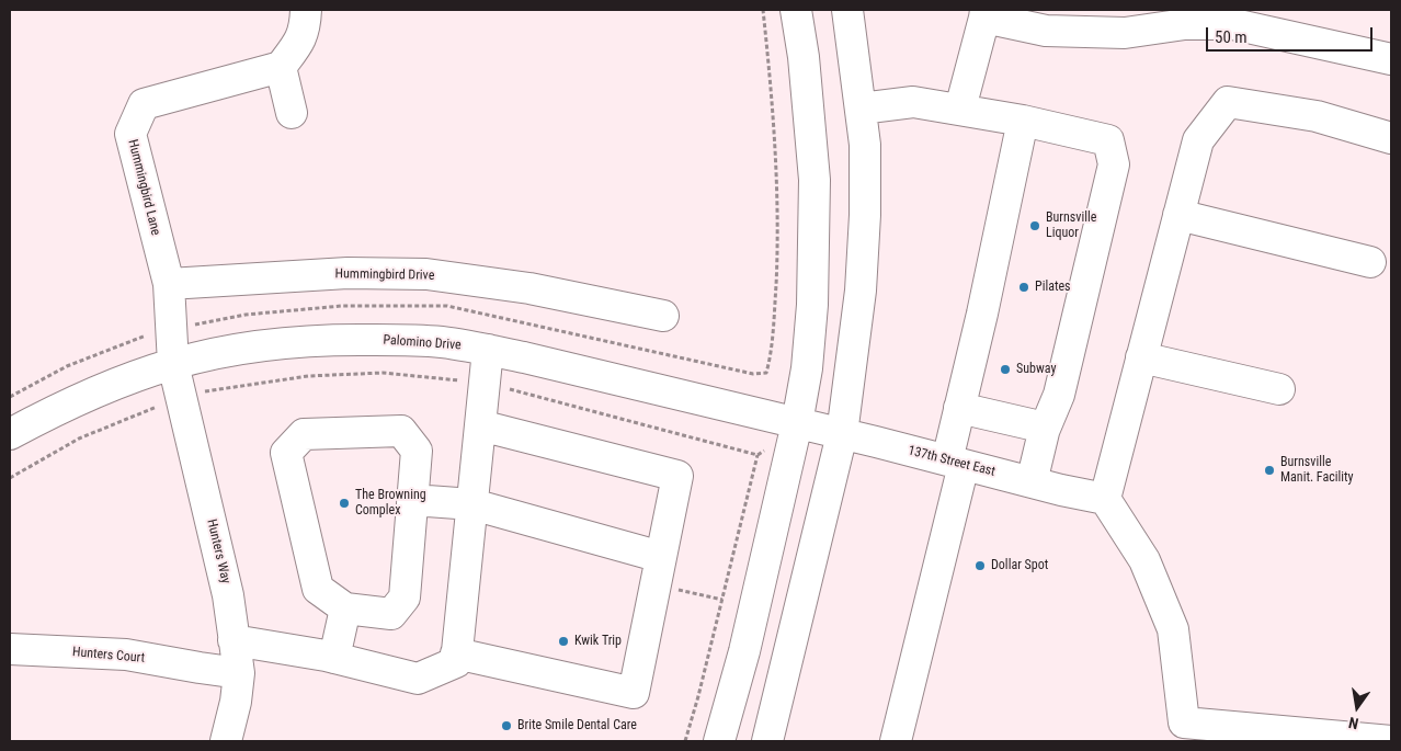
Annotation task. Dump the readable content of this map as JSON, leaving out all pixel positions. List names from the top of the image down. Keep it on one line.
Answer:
{"streets":{"street":["Hummingbird Lane","Hummingbird Drive","Palomino Drive","137th Street East","Hunters Way","Hunters Court"]},"crossings":[["Hummingbird Lane","Hummingbird Drive"],["Hummingbird Lane","Hunters Way"],["Hummingbird Drive","Hunters Way"],["Palomino Drive","137th Street East"],["Palomino Drive","Hunters Way"],["Hunters Way","Hunters Court"]],"places":["Burnsville Liquor","Pilates","Subway","Burnsville Manit. Facility","The Browning Complex","Dollar Spot","Kwik Trip","Brite Smile Dental Care"],"scale_bar":"50 m","north":"bottom"}
